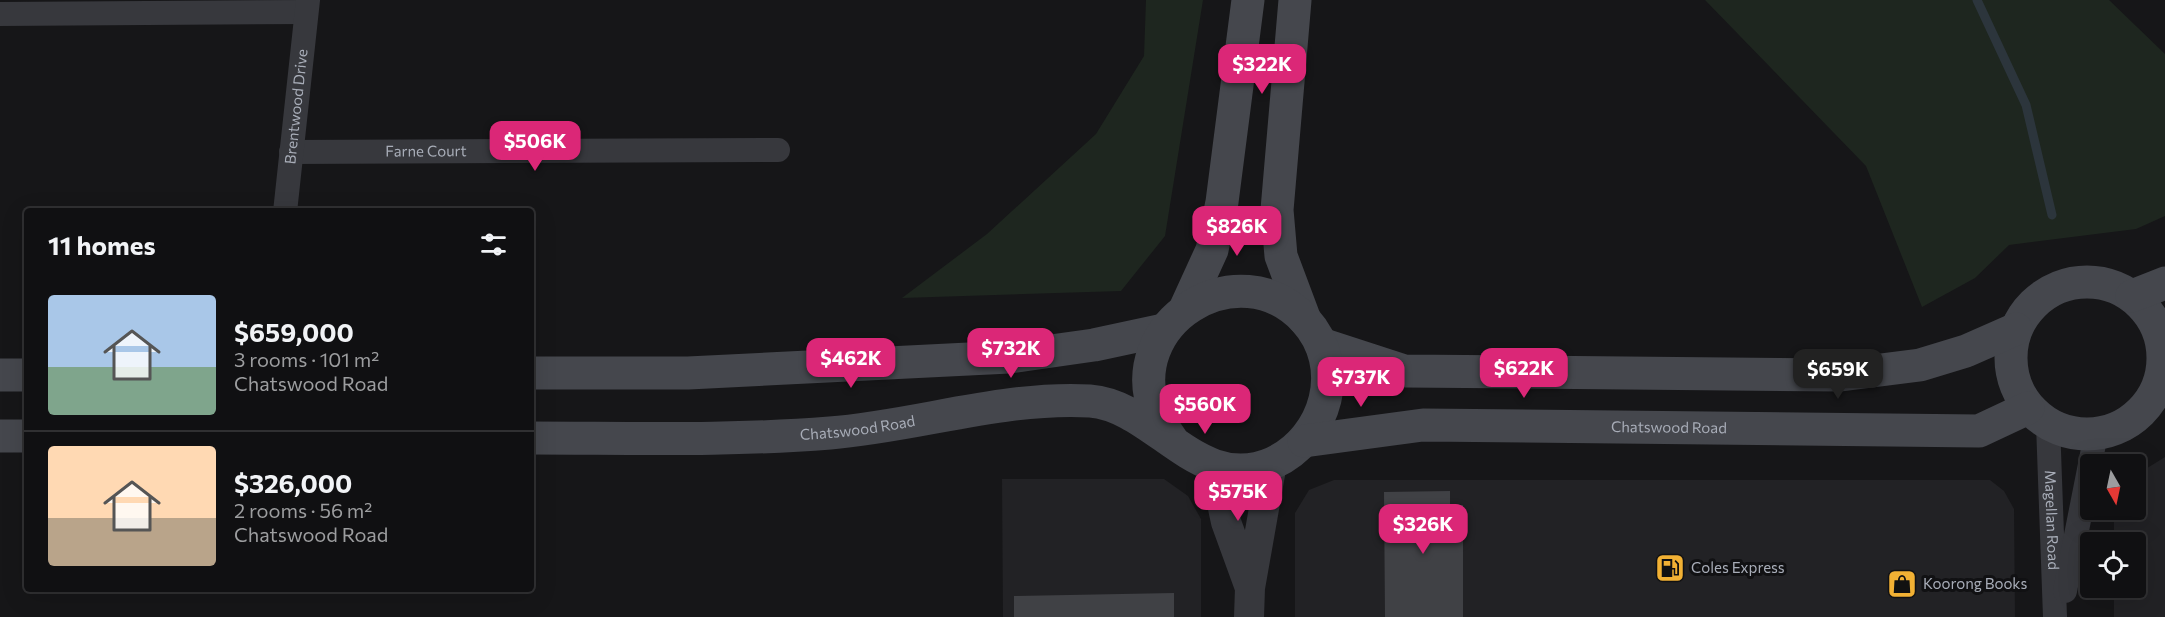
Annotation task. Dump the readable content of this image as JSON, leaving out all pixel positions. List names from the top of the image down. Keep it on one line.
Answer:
{"streets":{"main road":["Chatswood Road"],"street":["Brentwood Drive","Farne Court","Magellan Road"]},"crossings":[["Brentwood Drive","Farne Court"],["Chatswood Road","Magellan Road"]],"places":{"fuel station":["Coles Express"],"shop":["Koorong Books"]},"north":"bottom","page":{"price":["$322K","$506K","$826K","$732K","$462K","$622K","$659K","$737K","$560K","$575K","$326K"],"heading":"11 homes","list":[{"name":"$659,000","note":"3 rooms · 101 m² · Chatswood Road"},{"name":"$326,000","note":"2 rooms · 56 m² · Chatswood Road"}]}}
